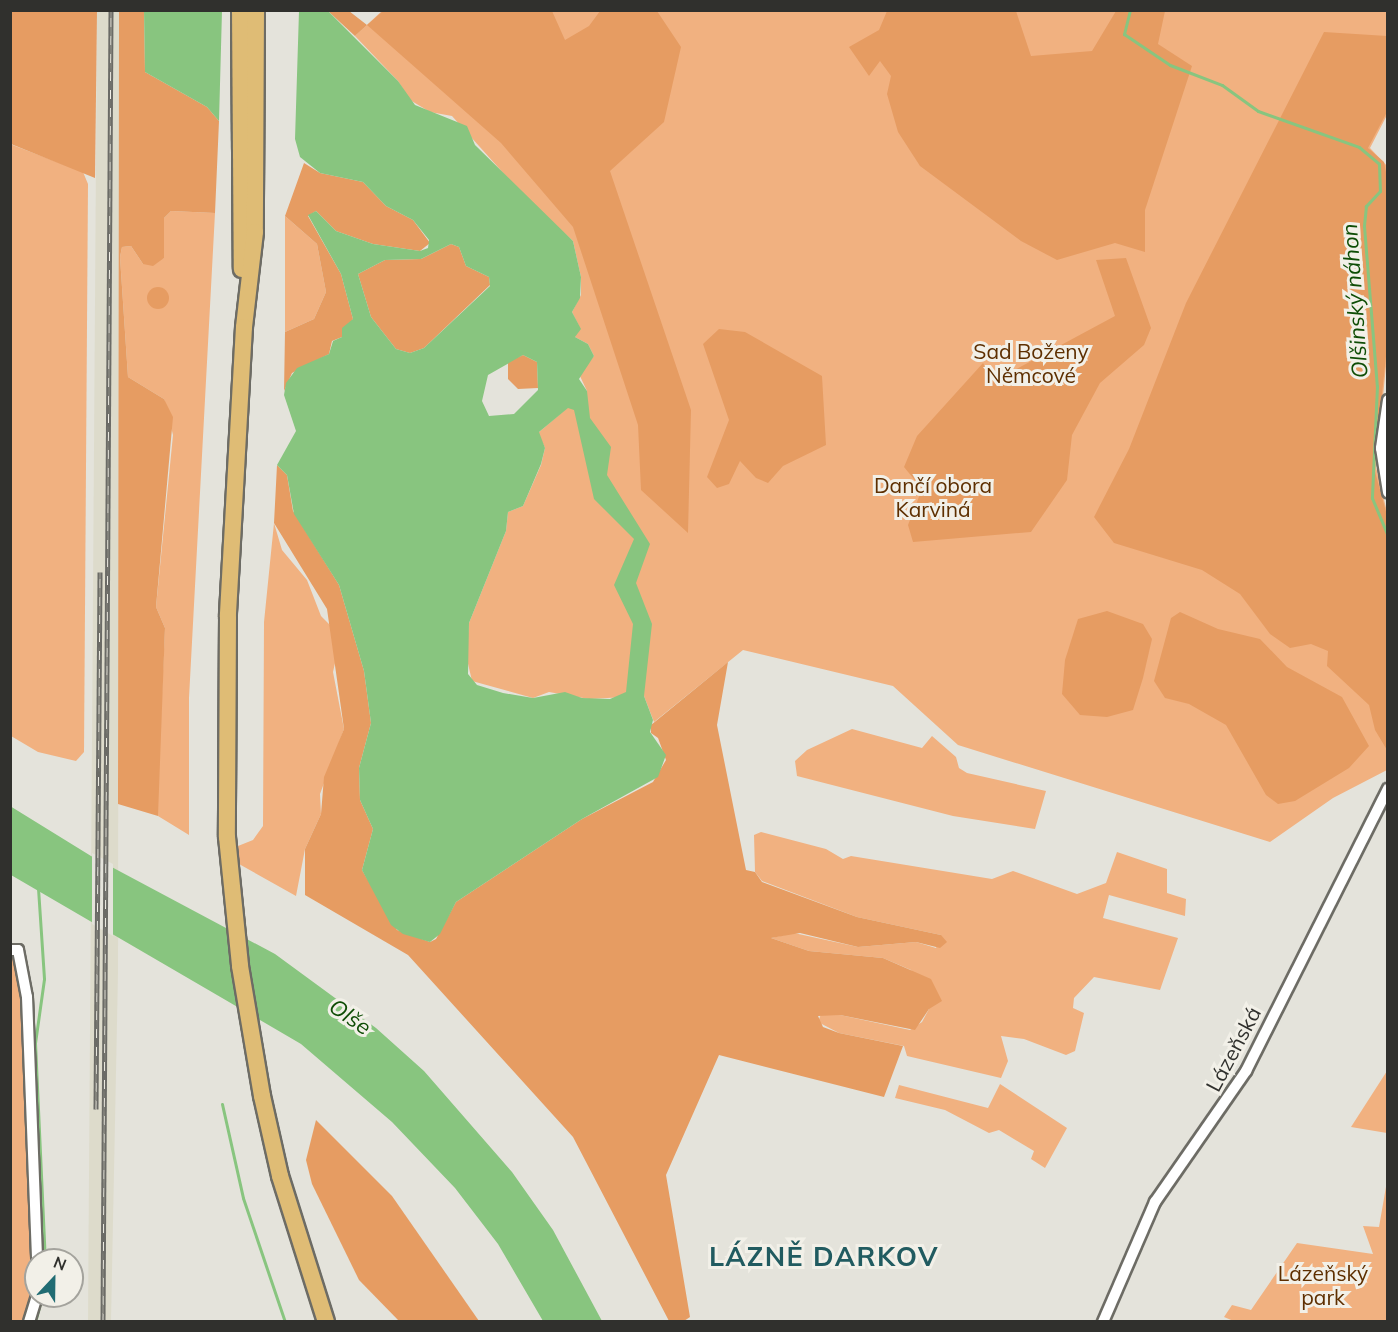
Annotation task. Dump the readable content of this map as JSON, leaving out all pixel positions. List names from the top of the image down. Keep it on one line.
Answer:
{"streets":{"street":["Lázeňská"]},"districts":["LÁZNĚ DARKOV"],"water":["Olšinský náhon","Olše"],"parks":["Sad Boženy Němcové","Dančí obora Karviná","Lázeňský park"],"north":"top"}
